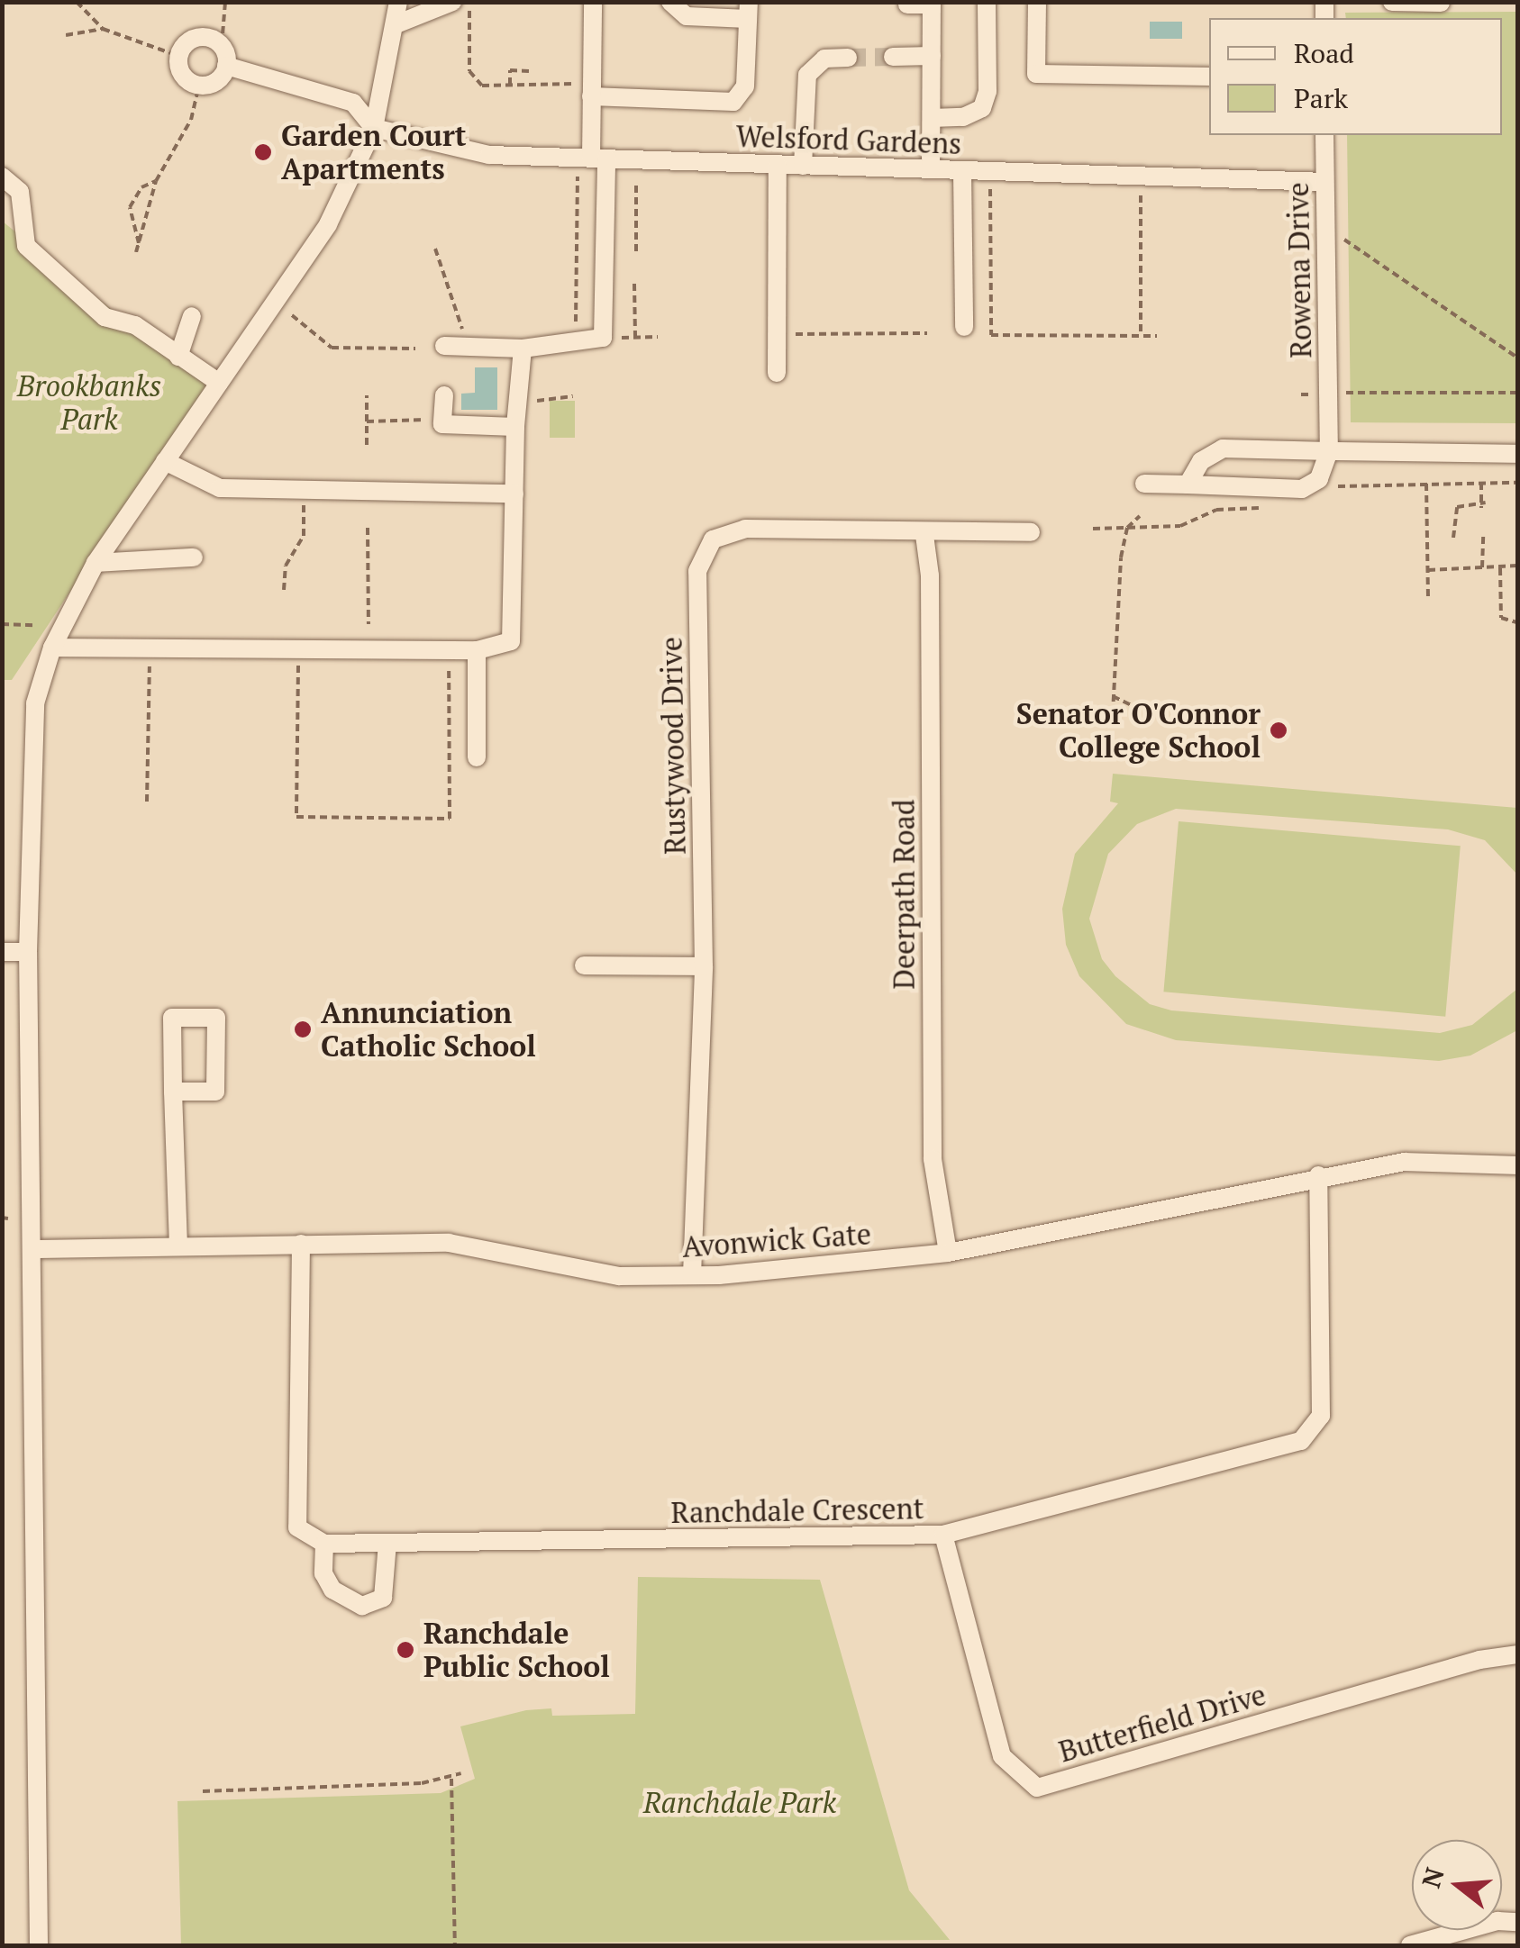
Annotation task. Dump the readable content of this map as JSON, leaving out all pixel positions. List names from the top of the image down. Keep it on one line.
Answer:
{"streets":{"street":["Welsford Gardens","Rowena Drive","Rustywood Drive","Deerpath Road","Avonwick Gate","Ranchdale Crescent","Butterfield Drive"]},"crossings":[["Welsford Gardens","Rowena Drive"],["Rustywood Drive","Deerpath Road"],["Rustywood Drive","Avonwick Gate"],["Deerpath Road","Avonwick Gate"],["Avonwick Gate","Ranchdale Crescent"],["Ranchdale Crescent","Butterfield Drive"]],"parks":["Brookbanks Park","Ranchdale Park"],"places":["Garden Court Apartments","Senator O'Connor College School","Annunciation Catholic School","Ranchdale Public School"],"legend":["Road","Park"],"north":"left"}
